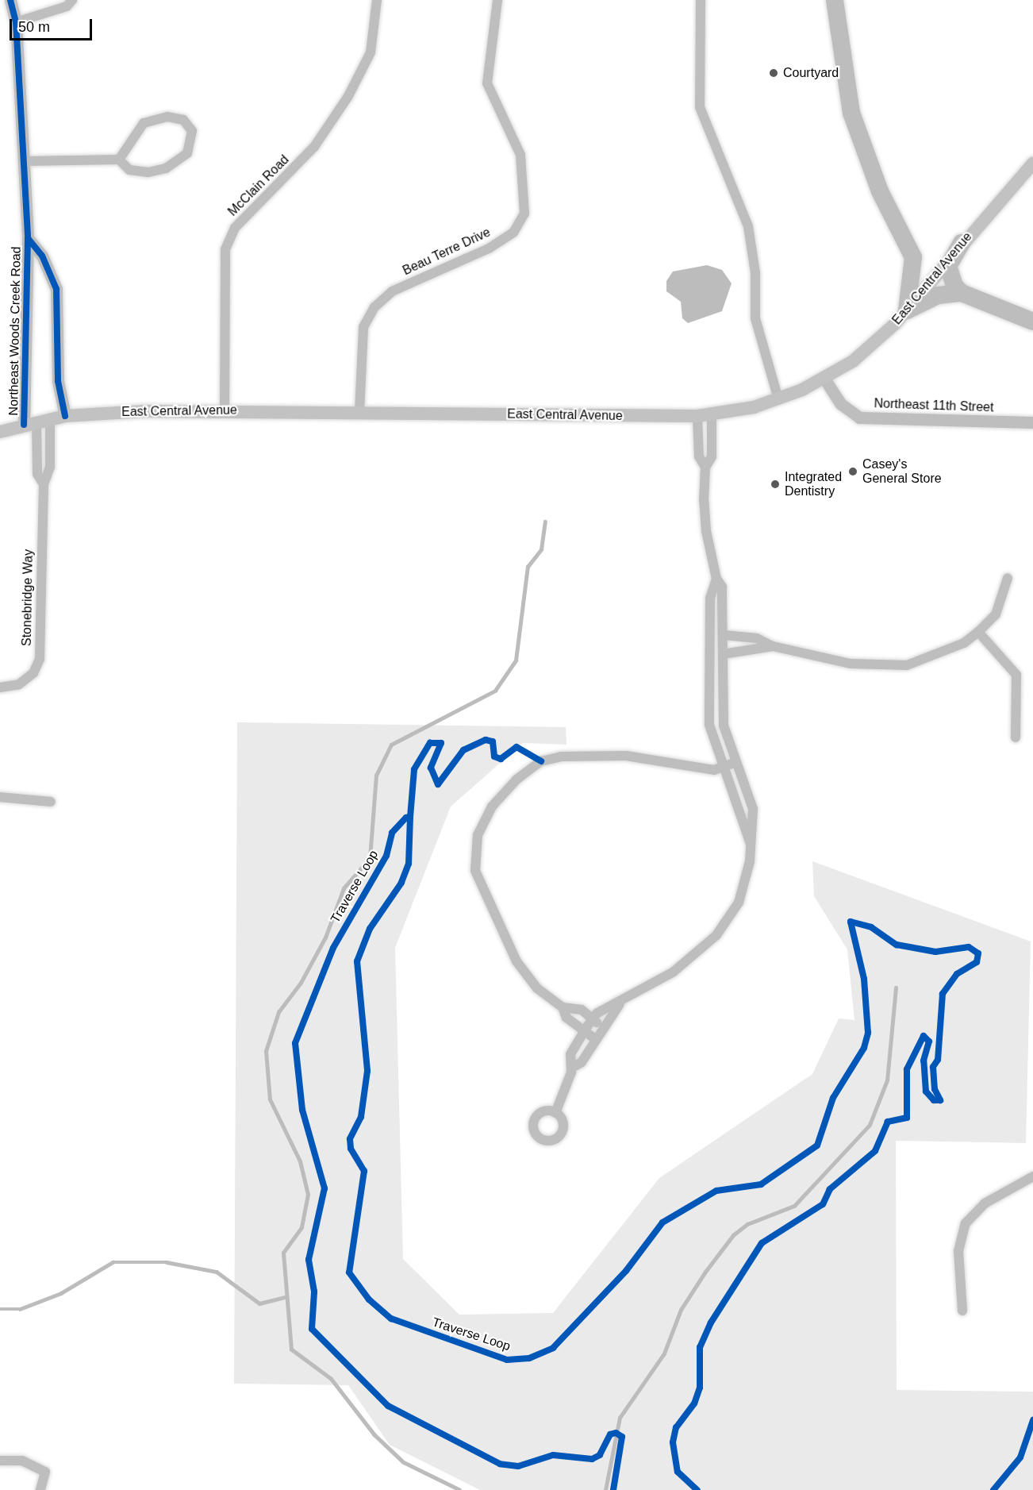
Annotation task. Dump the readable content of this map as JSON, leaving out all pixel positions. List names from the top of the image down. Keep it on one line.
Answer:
{"streets":{"main road":["East Central Avenue"],"street":["McClain Road","Beau Terre Drive","Northeast Woods Creek Road","Northeast 11th Street","Stonebridge Way"],"cycle path":["Traverse Loop"]},"crossings":[["McClain Road","East Central Avenue"],["Beau Terre Drive","East Central Avenue"],["East Central Avenue","Northeast Woods Creek Road"],["East Central Avenue","Northeast 11th Street"],["East Central Avenue","Stonebridge Way"],["Northeast Woods Creek Road","Stonebridge Way"]],"places":["Courtyard","Casey's General Store","Integrated Dentistry"],"scale_bar":"50 m"}
